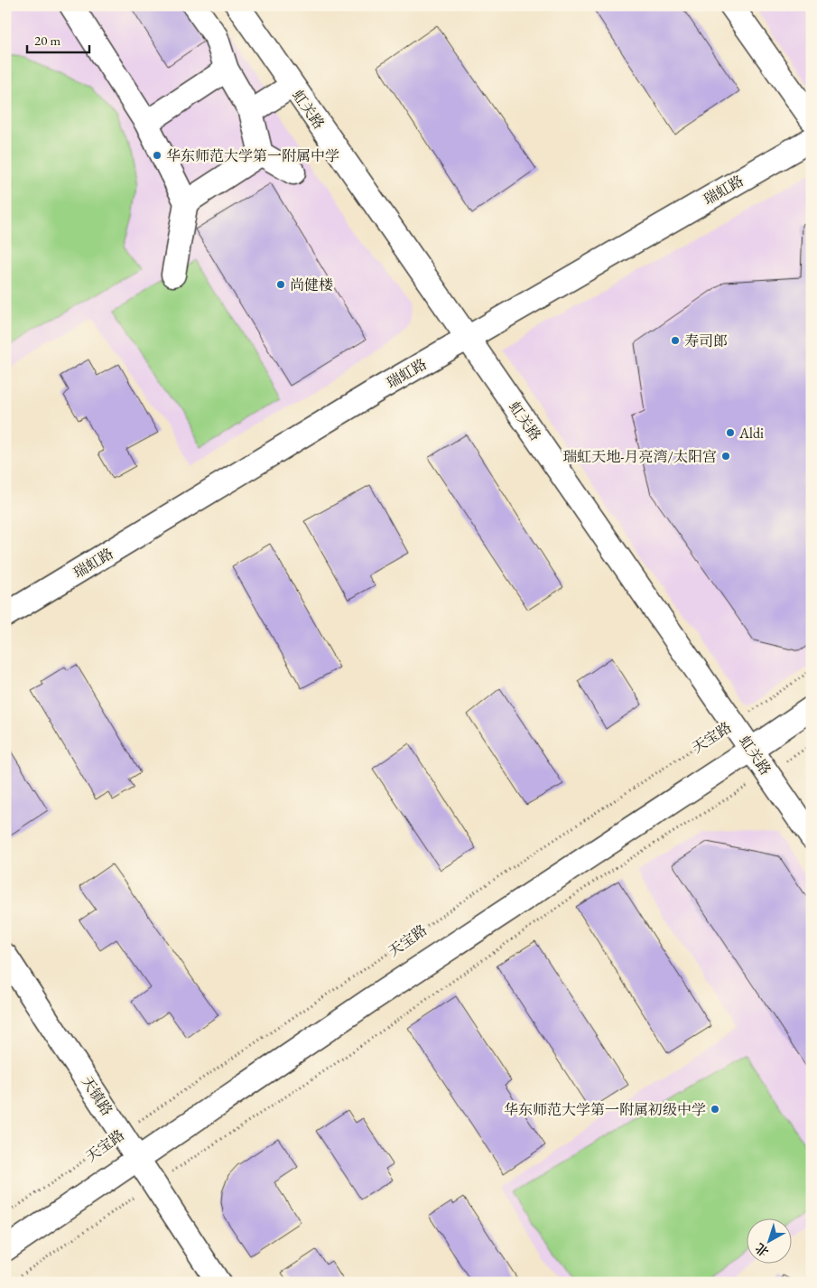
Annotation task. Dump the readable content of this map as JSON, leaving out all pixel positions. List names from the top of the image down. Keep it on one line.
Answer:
{"streets":{"street":["虹关路","瑞虹路","天宝路","天镇路"]},"crossings":[["虹关路","瑞虹路"],["虹关路","天宝路"],["天宝路","天镇路"]],"places":["华东师范大学第一附属中学","尚健楼","寿司郎","Aldi","瑞虹天地-月亮湾/太阳宫","华东师范大学第一附属初级中学"],"scale_bar":"20 m","north":"bottom left"}
